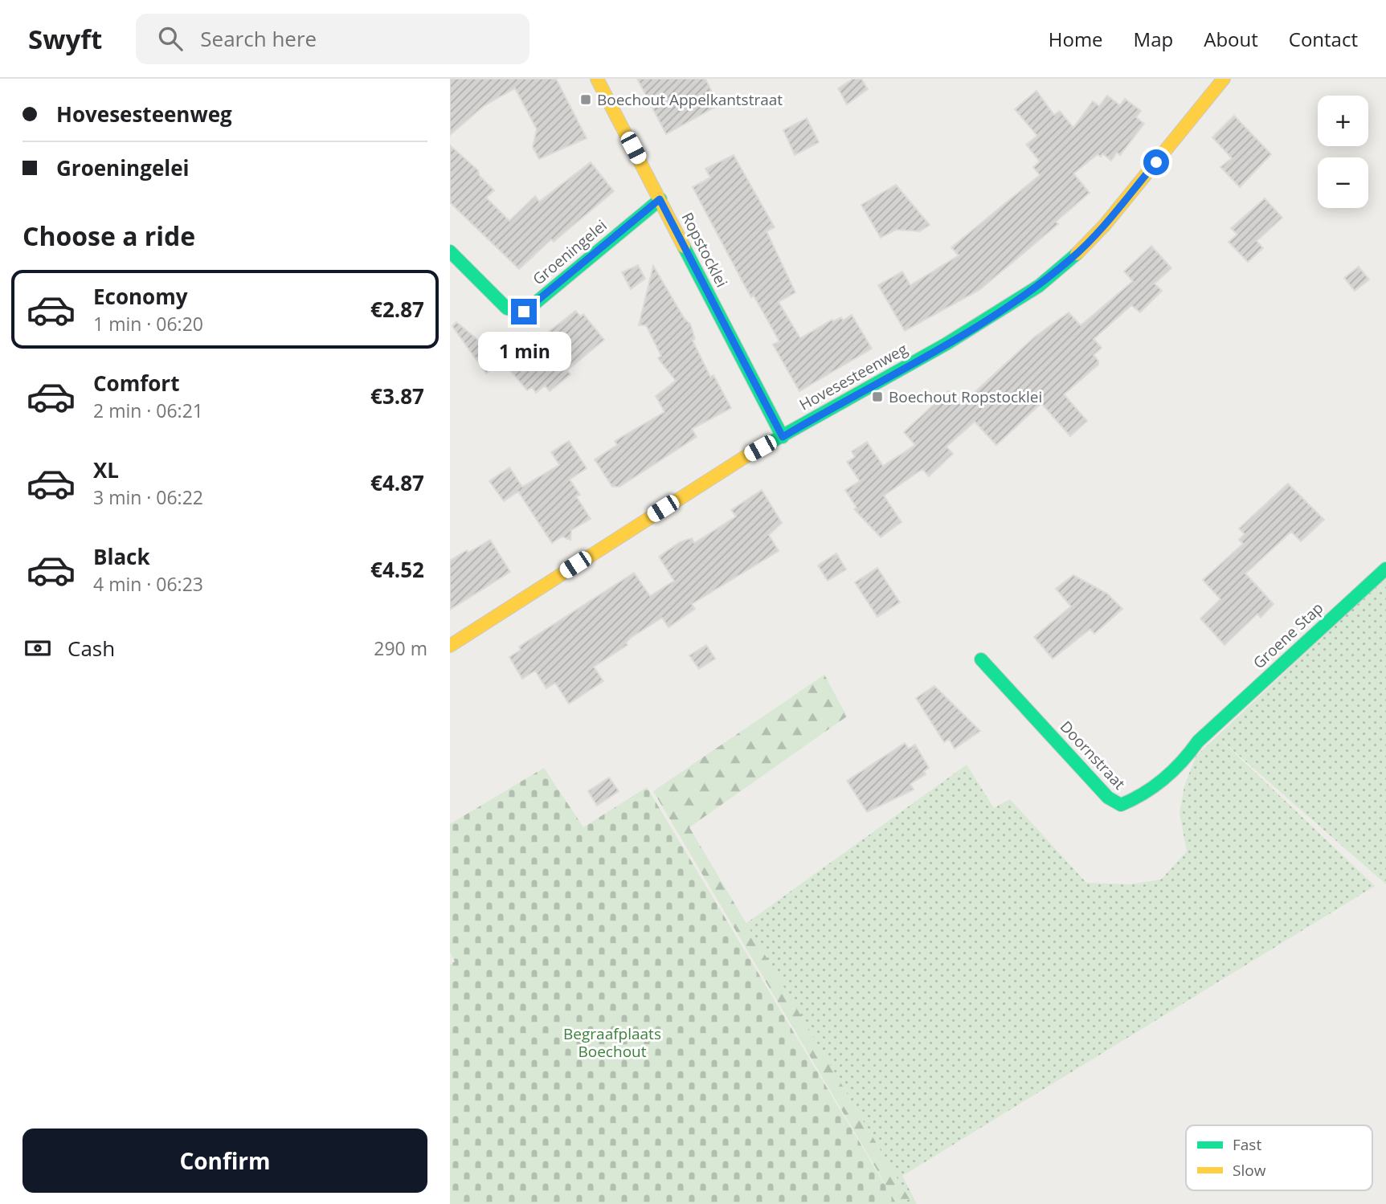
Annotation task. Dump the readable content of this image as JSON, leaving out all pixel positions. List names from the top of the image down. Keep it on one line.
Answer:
{"streets":{"street":["Ropstocklei","Groeningelei","Hovesesteenweg","Groene Stap","Doornstraat"]},"crossings":[["Ropstocklei","Groeningelei"],["Ropstocklei","Hovesesteenweg"],["Groene Stap","Doornstraat"]],"parks":["Begraafplaats Boechout"],"places":{"transit":["Boechout Appelkantstraat","Boechout Ropstocklei"]},"legend":["Fast","Slow"],"page":{"header":"Swyft","search":"Search here","nav":["Home","Map","About","Contact"],"banner":["Hovesesteenweg","Groeningelei"],"map_buttons":["+","−"],"heading":"Choose a ride","list":[{"name":"Economy","note":"1 min · 06:20","value":"€2.87"},{"name":"Comfort","note":"2 min · 06:21","value":"€3.87"},{"name":"XL","note":"3 min · 06:22","value":"€4.87"},{"name":"Black","note":"4 min · 06:23","value":"€4.52"}],"bubble":"1 min","pay":["Cash","290 m"],"buttons":"Confirm"}}
